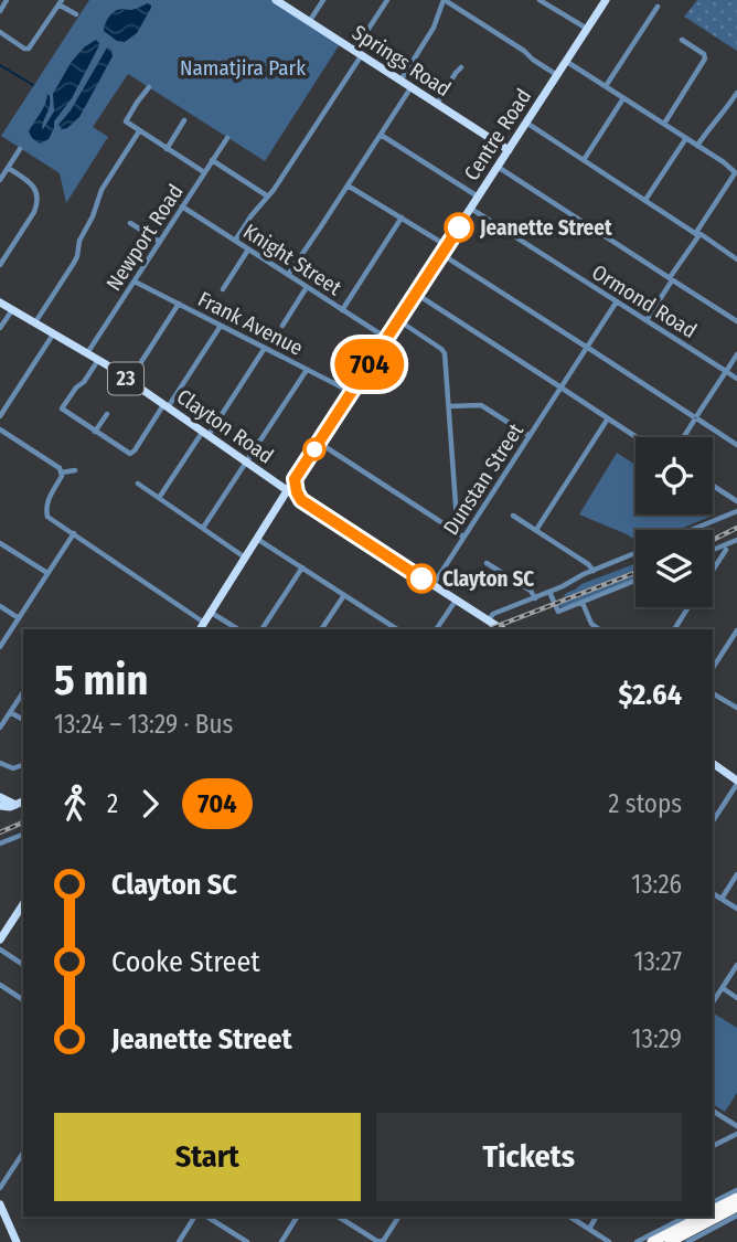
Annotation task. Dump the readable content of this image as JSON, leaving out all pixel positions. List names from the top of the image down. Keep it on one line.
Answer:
{"streets":{"main road":["Springs Road","Centre Road","23","Clayton Road"],"street":["Newport Road","Knight Street","Ormond Road","Frank Avenue","Dunstan Street"]},"crossings":[["Springs Road","Centre Road"],["Centre Road","Knight Street"],["Centre Road","Ormond Road"],["Centre Road","Frank Avenue"],["Centre Road","Clayton Road"],["Newport Road","Knight Street"],["Newport Road","Frank Avenue"],["Newport Road","Clayton Road"],["Ormond Road","Dunstan Street"],["Clayton Road","Dunstan Street"]],"parks":["Namatjira Park"],"places":["Jeanette Street","Clayton SC"],"lines":["bus line 704"],"page":{"on_map":"704","heading":["5 min","13:24 – 13:29 · Bus","$2.64"],"legs":["2","704","2 stops"],"list":[{"name":"Clayton SC","value":"13:26"},{"name":"Cooke Street","value":"13:27"},{"name":"Jeanette Street","value":"13:29"}],"buttons":["Start","Tickets"]}}
